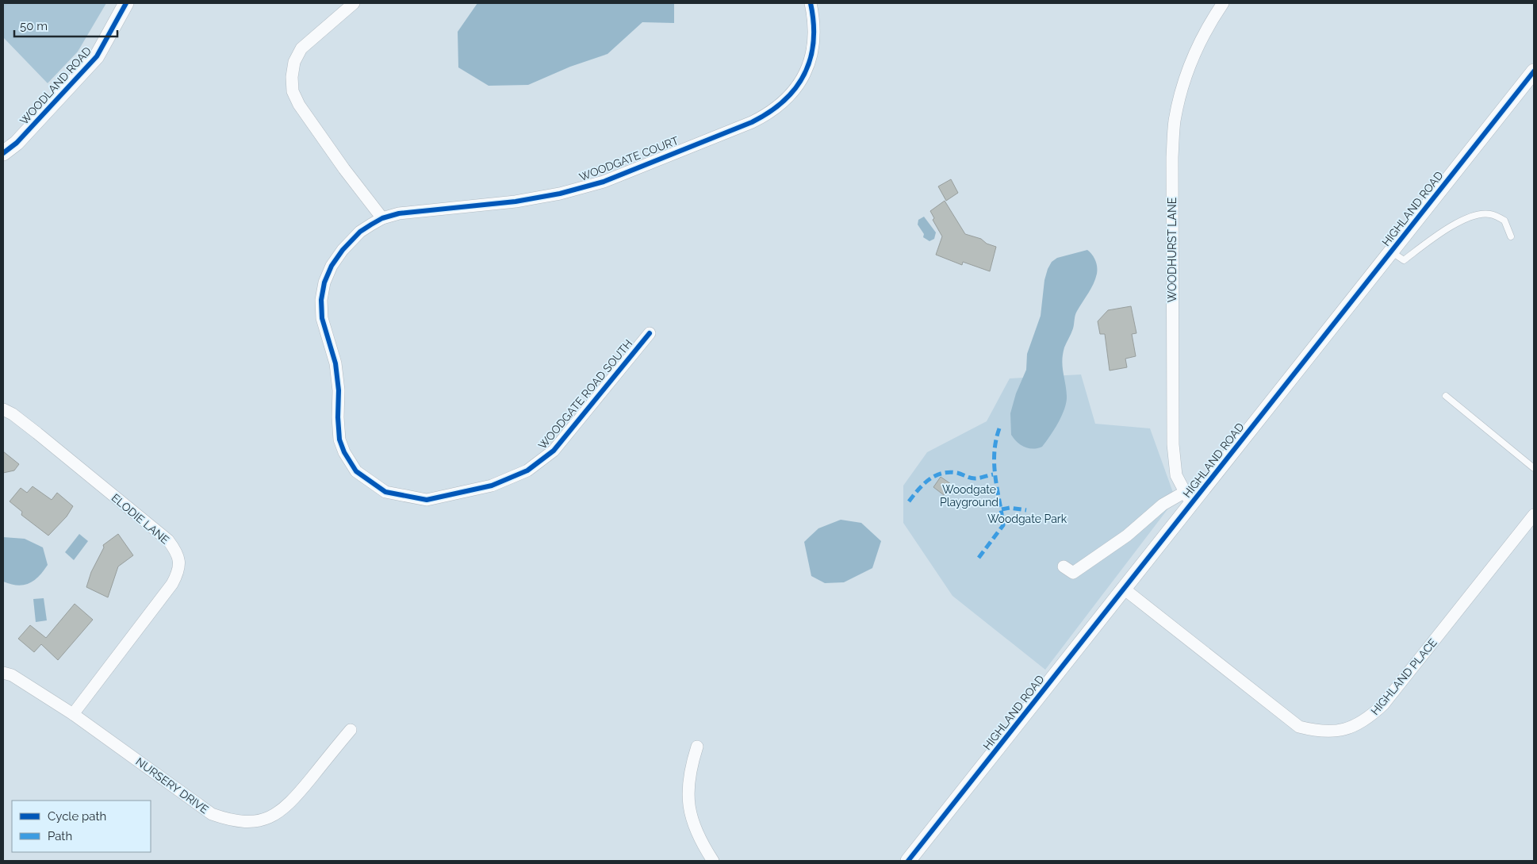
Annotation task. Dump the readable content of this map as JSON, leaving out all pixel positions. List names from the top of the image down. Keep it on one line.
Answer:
{"streets":{"street":["WOODLAND ROAD","WOODGATE COURT","HIGHLAND ROAD","WOODHURST LANE","WOODGATE ROAD SOUTH","ELODIE LANE","HIGHLAND PLACE","NURSERY DRIVE"]},"crossings":[["WOODGATE COURT","WOODGATE ROAD SOUTH"],["HIGHLAND ROAD","WOODHURST LANE"],["HIGHLAND ROAD","HIGHLAND PLACE"],["ELODIE LANE","NURSERY DRIVE"]],"parks":["Woodgate Playground","Woodgate Park"],"legend":["Cycle path","Path"],"scale_bar":"50 m"}
